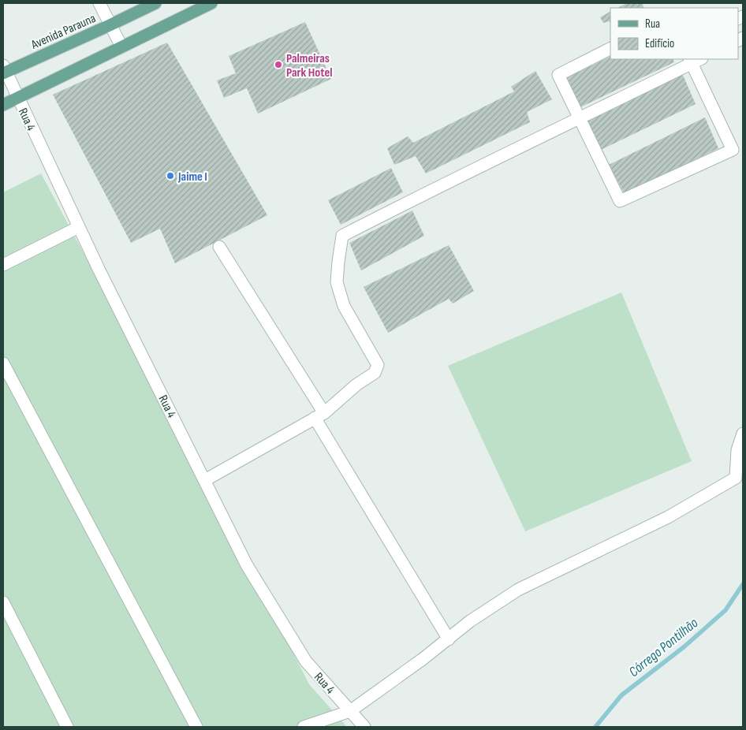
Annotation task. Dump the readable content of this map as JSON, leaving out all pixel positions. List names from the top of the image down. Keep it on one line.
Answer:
{"streets":{"main road":["Avenida Parauna"],"street":["Rua 4"]},"crossings":[["Avenida Parauna","Rua 4"]],"water":["Córrego Pontilhão"],"places":["Palmeiras Park Hotel","Jaime I"],"legend":["Rua","Edifício"]}
